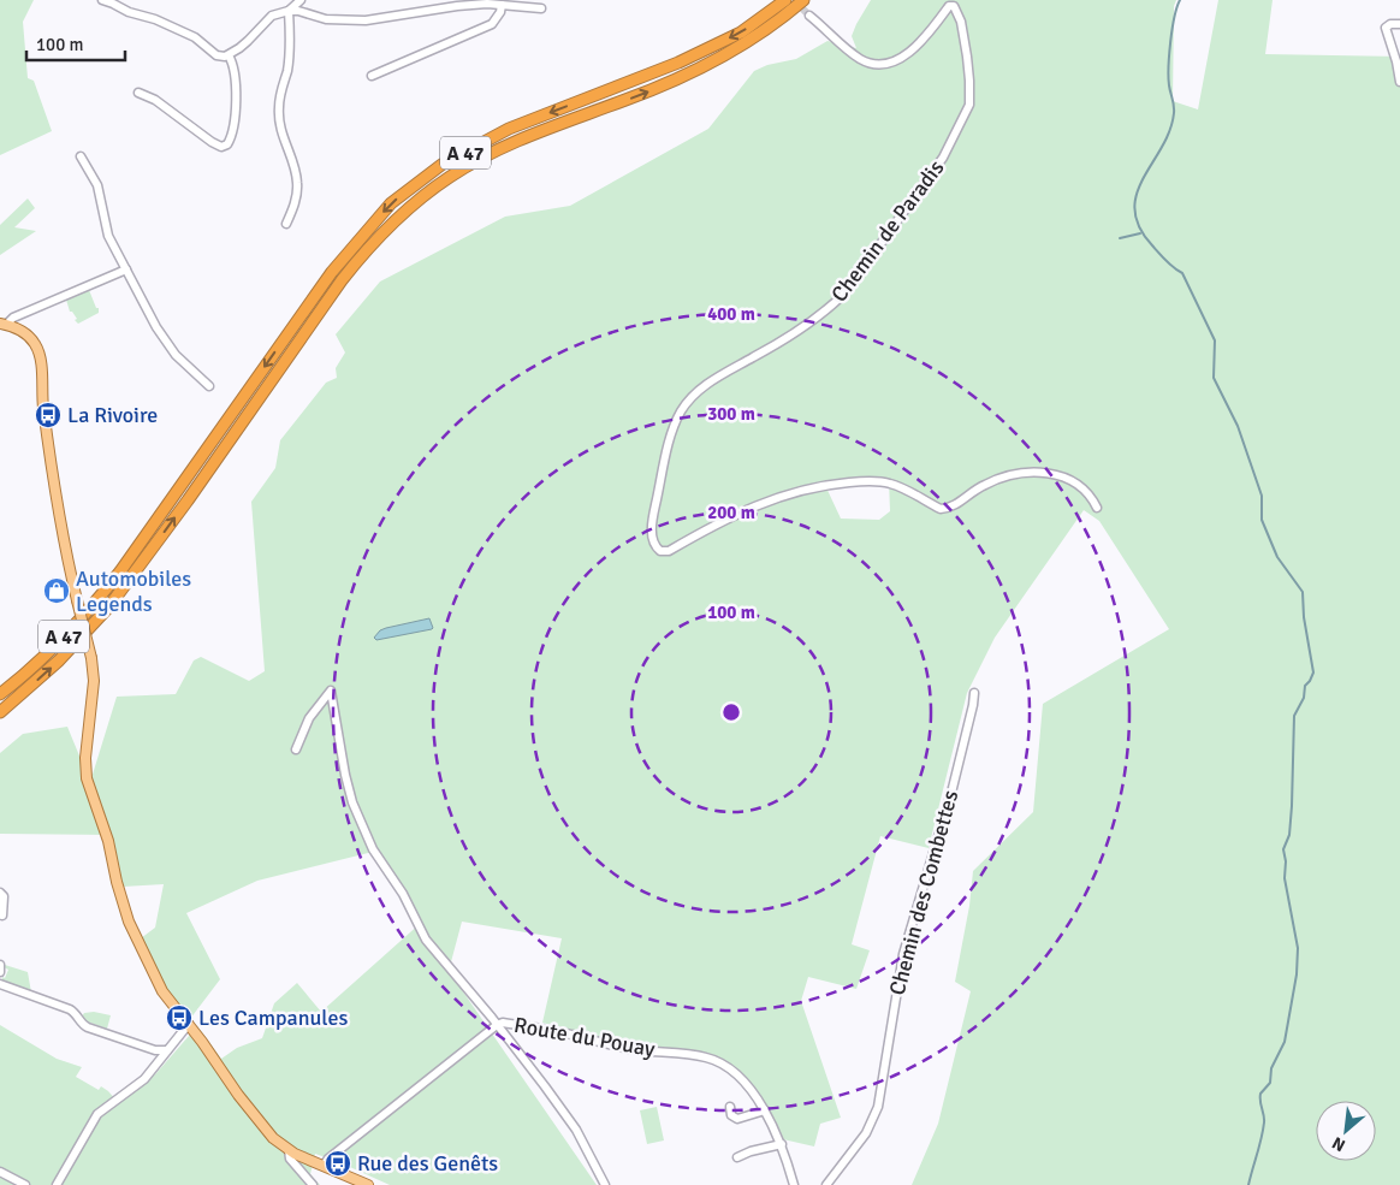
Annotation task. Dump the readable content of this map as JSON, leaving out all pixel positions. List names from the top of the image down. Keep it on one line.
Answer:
{"streets":{"highway":["A 47"],"street":["Chemin de Paradis","Chemin des Combettes","Route du Pouay"]},"places":{"bus stop":["La Rivoire","Les Campanules","Rue des Genêts"],"shop":["Automobiles Legends"]},"scale_bar":"100 m","north":"bottom left","rings":["400 m","300 m","200 m","100 m"]}
